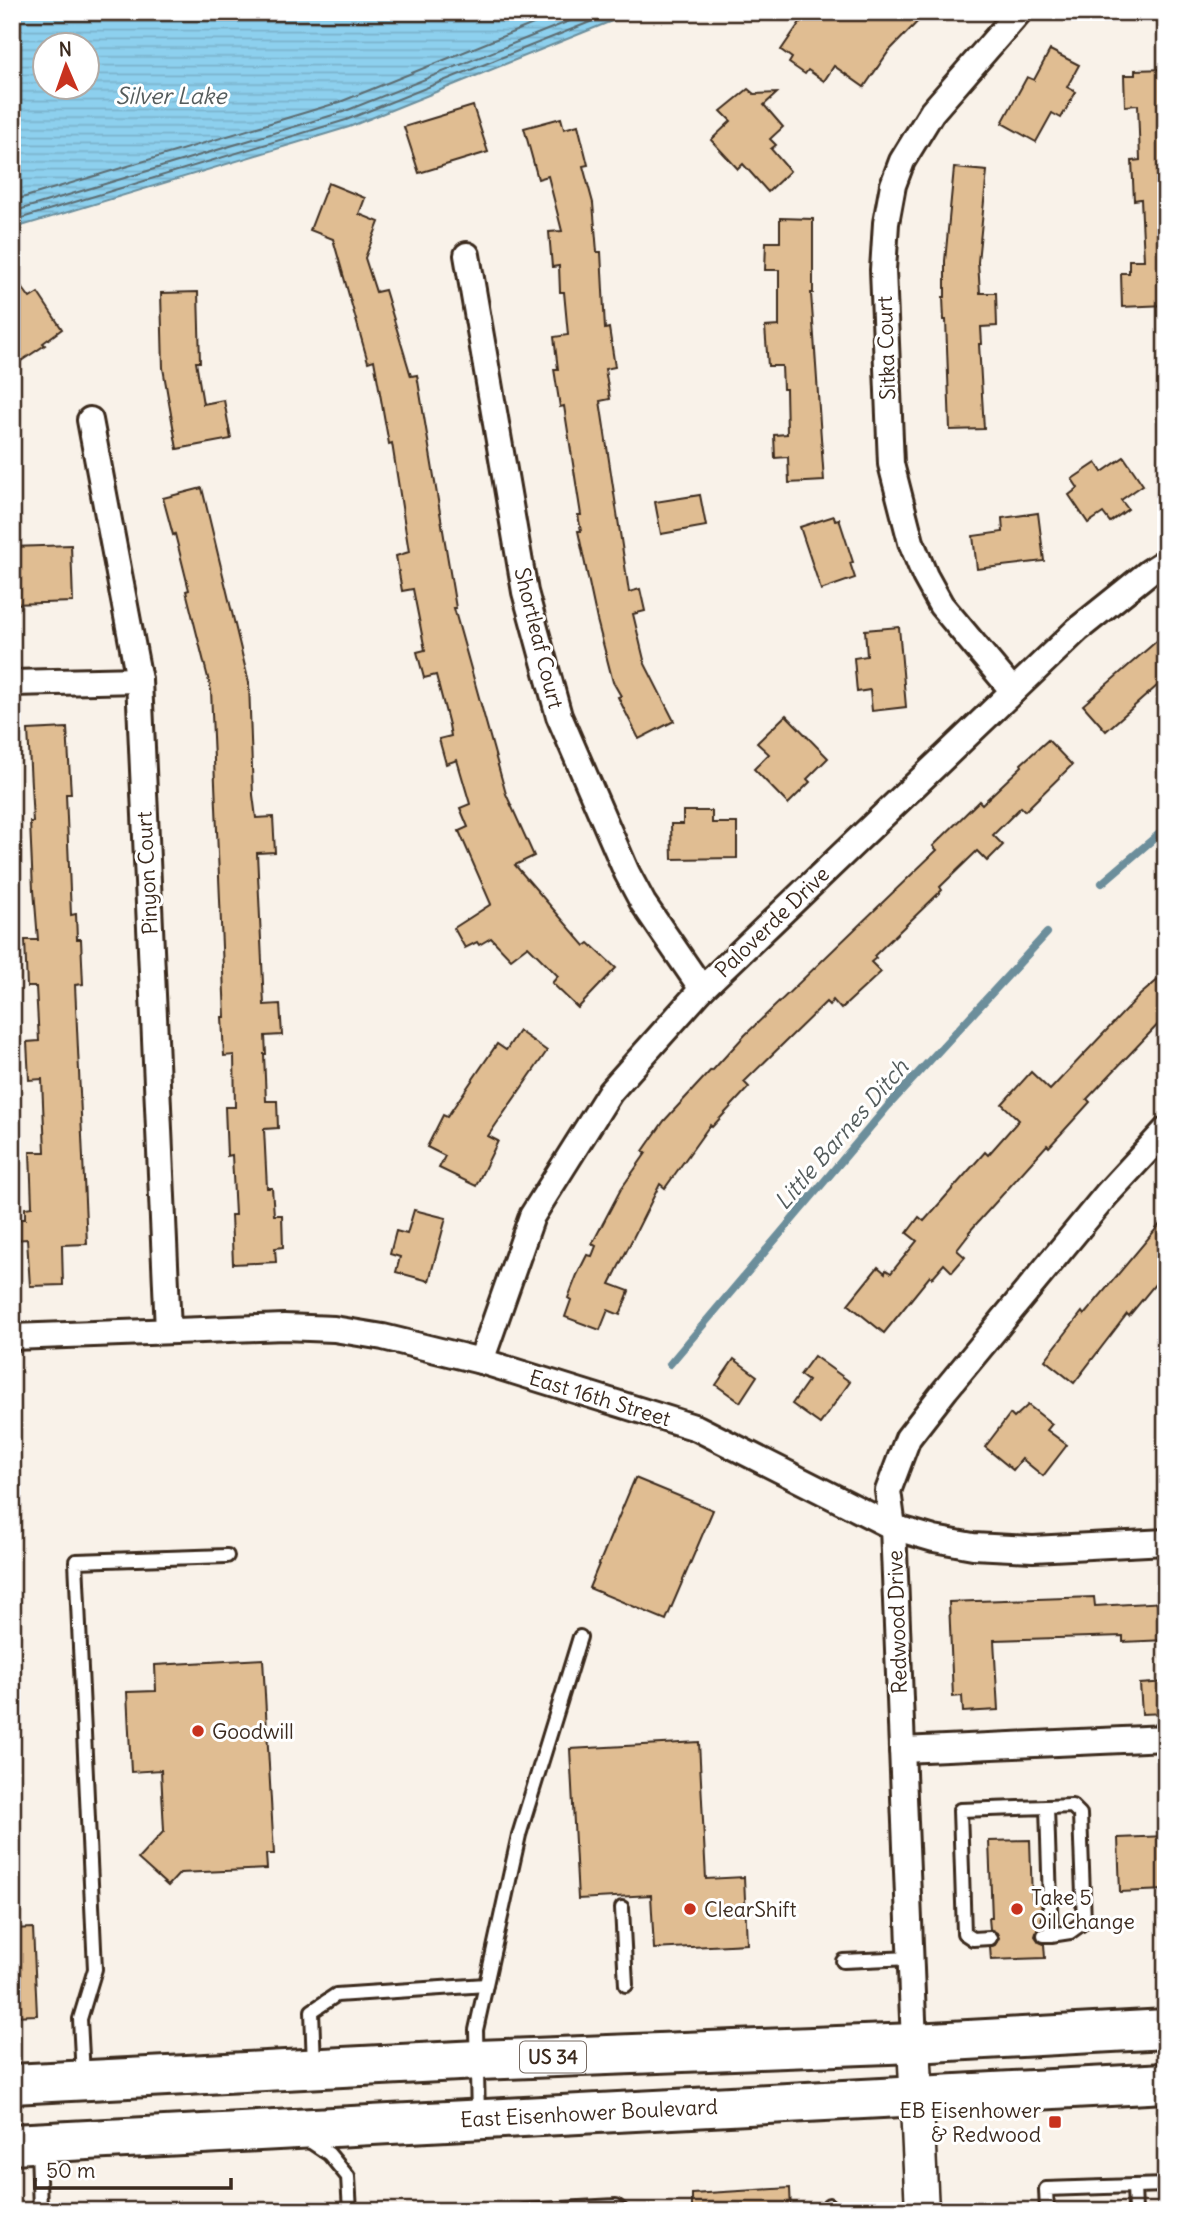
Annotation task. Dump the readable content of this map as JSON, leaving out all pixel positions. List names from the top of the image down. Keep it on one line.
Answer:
{"streets":{"highway":["US 34","East Eisenhower Boulevard"],"street":["Sitka Court","Shortleaf Court","Pinyon Court","Paloverde Drive","East 16th Street","Redwood Drive"]},"crossings":[["Sitka Court","Paloverde Drive"],["Shortleaf Court","Paloverde Drive"],["Pinyon Court","East 16th Street"],["Paloverde Drive","East 16th Street"],["East 16th Street","Redwood Drive"],["Redwood Drive","US 34"],["Redwood Drive","East Eisenhower Boulevard"]],"water":["Silver Lake","Little Barnes Ditch"],"places":{"other":["Goodwill","ClearShift","Take 5 Oil Change"],"transit":["EB Eisenhower & Redwood"]},"scale_bar":"50 m","north":"top"}
